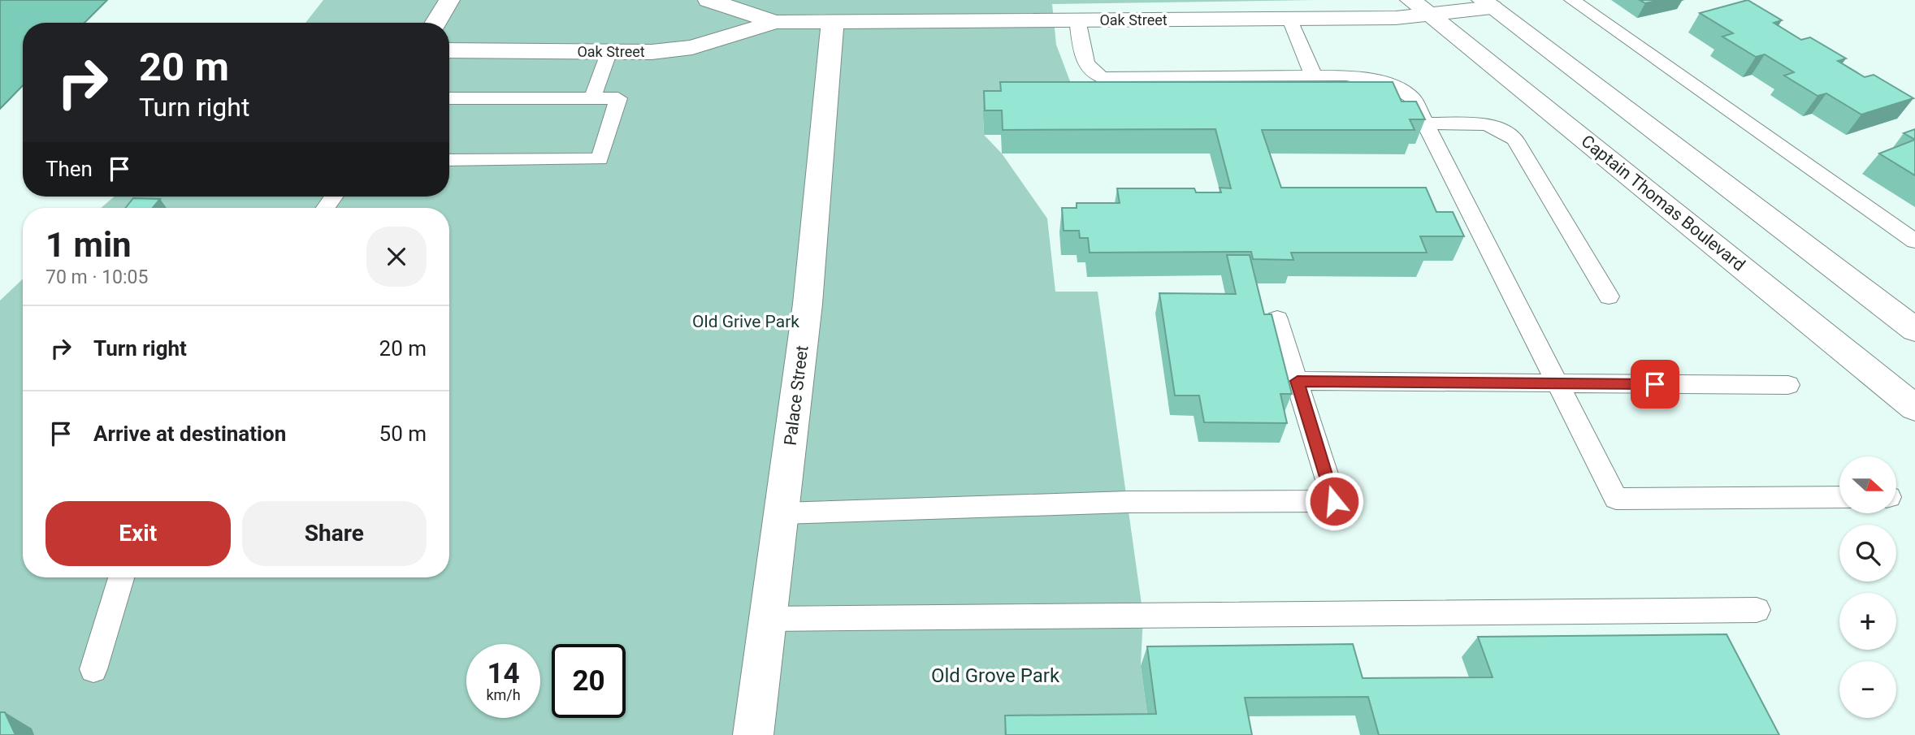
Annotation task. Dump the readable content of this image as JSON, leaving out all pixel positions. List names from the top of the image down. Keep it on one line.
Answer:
{"streets":{"street":["Oak Street","Captain Thomas Boulevard","Palace Street"]},"crossings":[["Oak Street","Captain Thomas Boulevard"],["Oak Street","Palace Street"]],"parks":["Old Grive Park","Old Grove Park"],"north":"right","page":{"turn":["20 m","Turn right"],"then":"Then","heading":["1 min","70 m · 10:05"],"list":[{"name":"Turn right","value":"20 m"},{"name":"Arrive at destination","value":"50 m"}],"map_buttons":["+","−"],"buttons":["Exit","Share"],"speed":"14 km/h","limit":"20"}}
